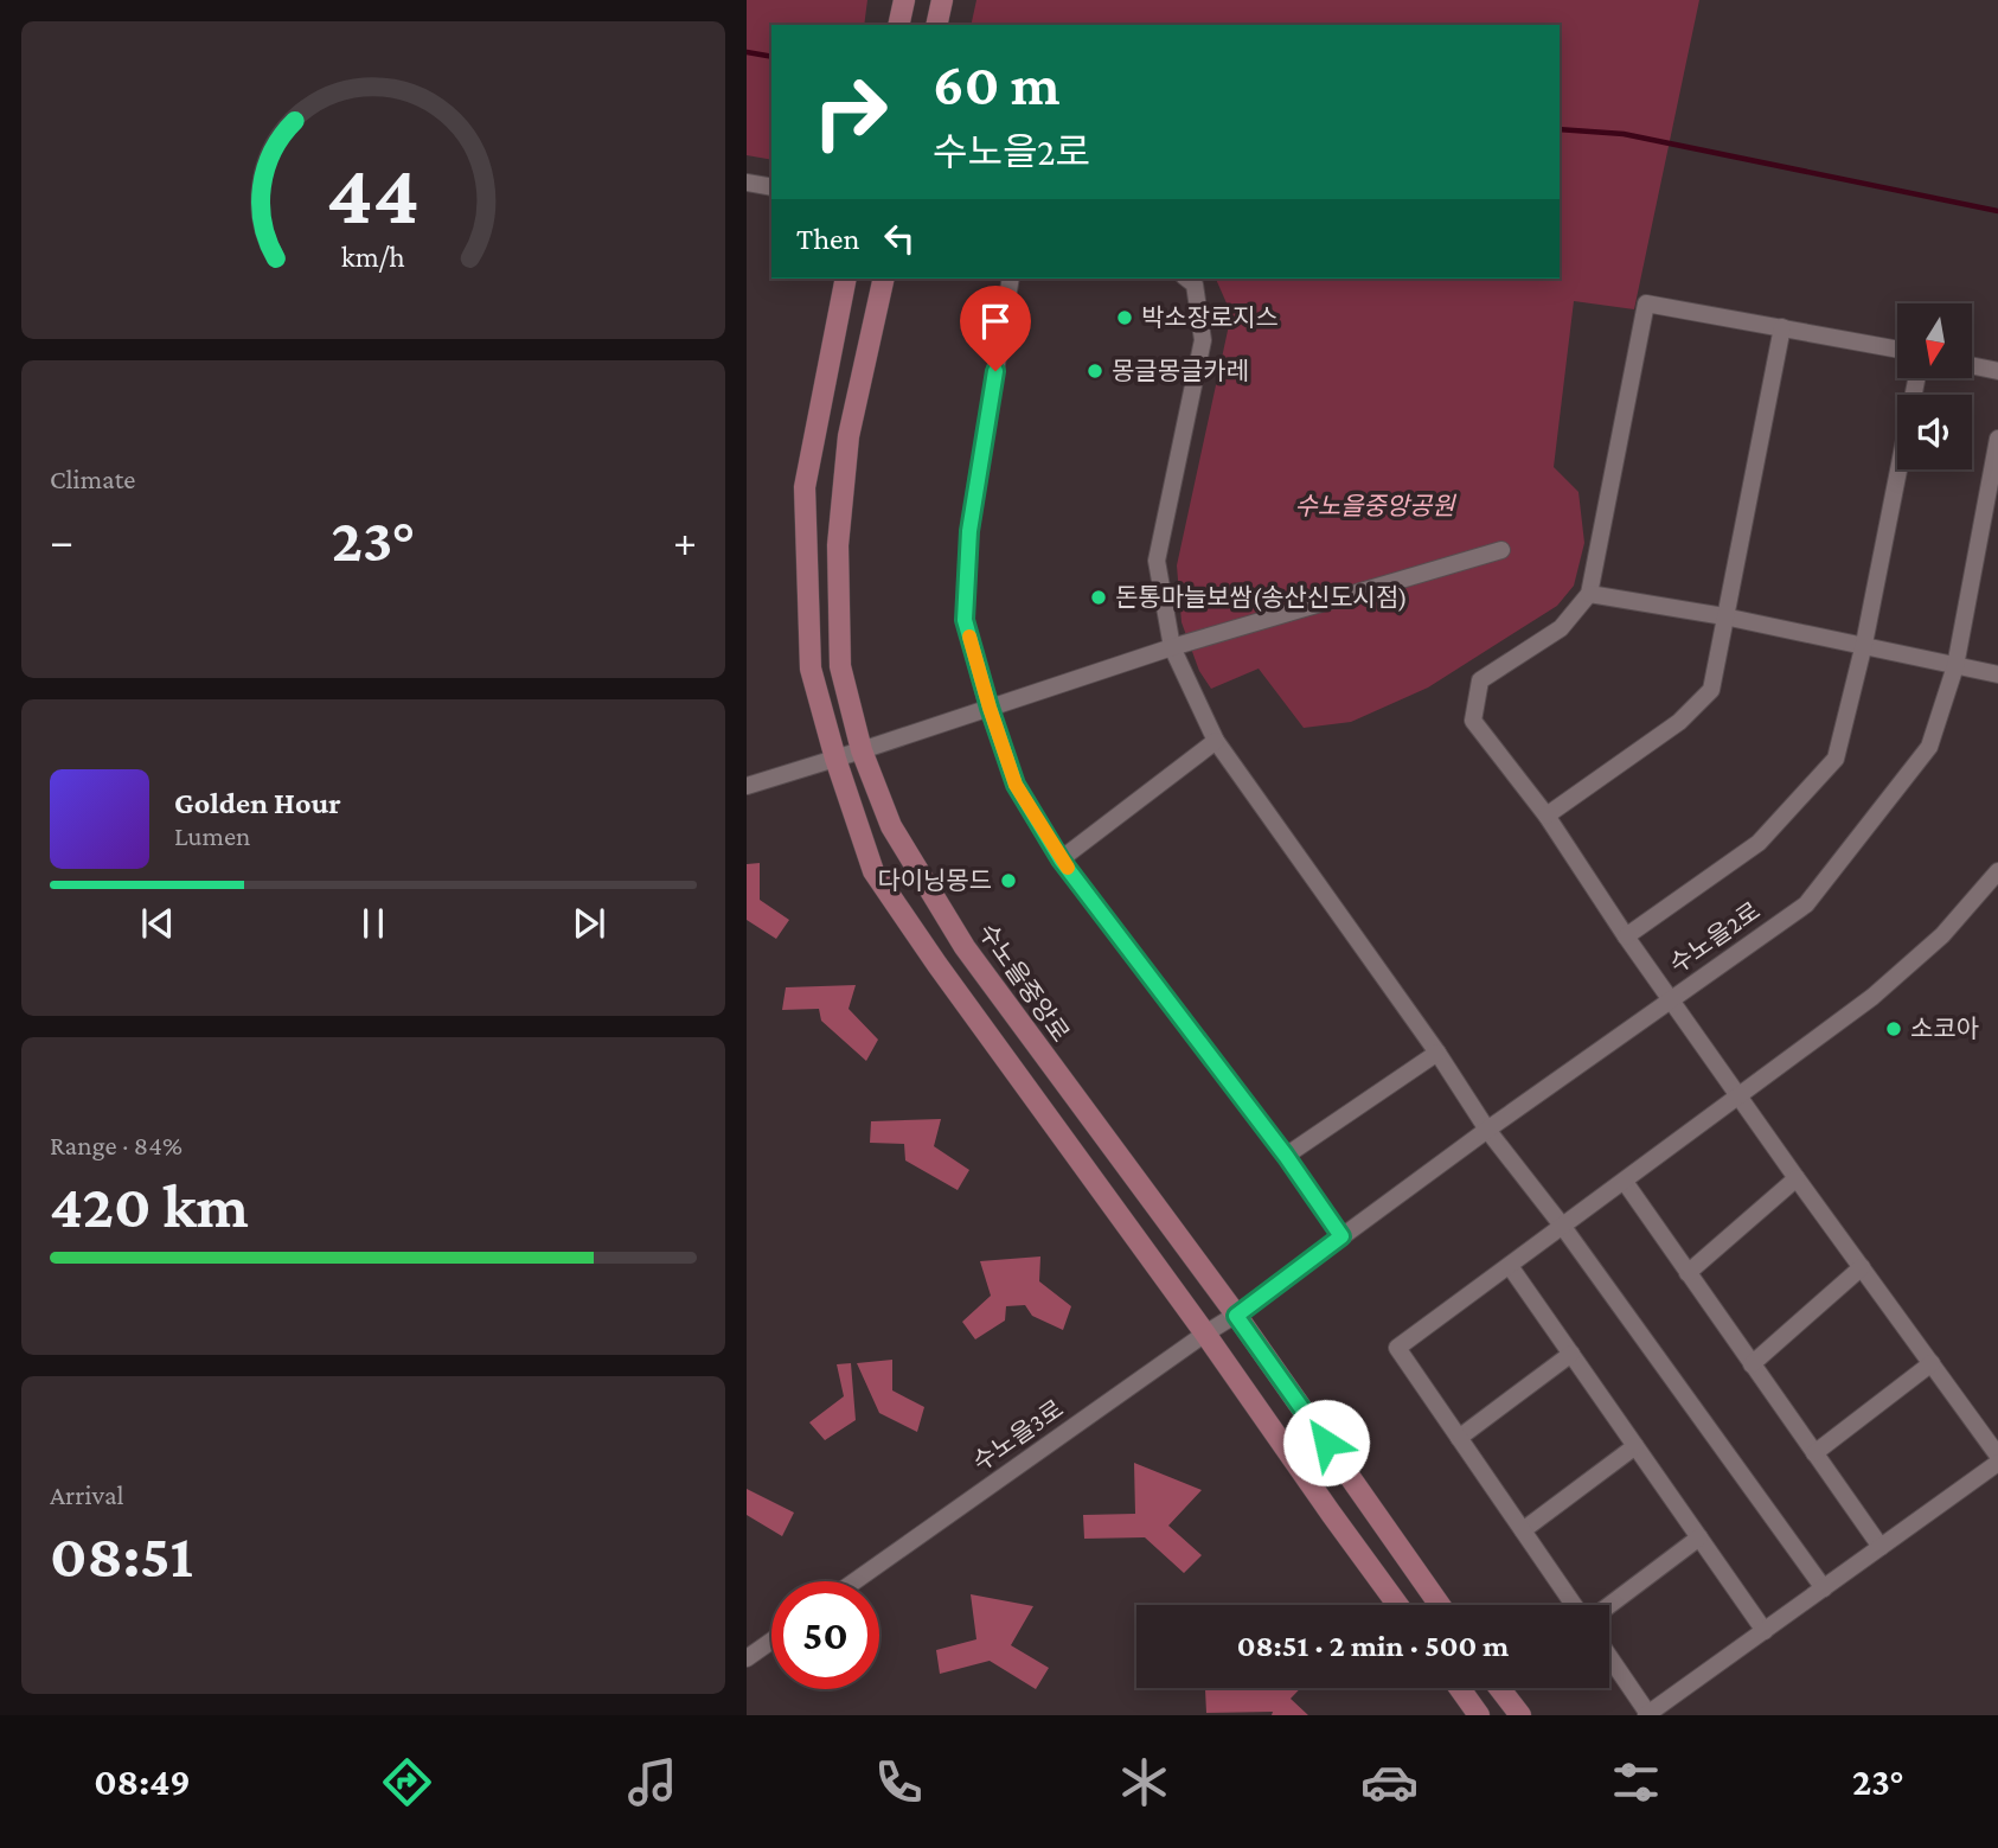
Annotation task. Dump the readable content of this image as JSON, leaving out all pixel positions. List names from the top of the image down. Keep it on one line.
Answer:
{"streets":{"main road":["수노을중앙로"],"street":["수노을2로","수노을3로"]},"crossings":[["수노을2로","수노을중앙로"],["수노을2로","수노을3로"],["수노을중앙로","수노을3로"]],"parks":["수노을중앙공원"],"places":["박소장로지스","몽글몽글카레","돈통마늘보쌈(송산신도시점)","다이닝몽드","소코아"],"north":"bottom","page":{"turn":["60 m","수노을2로"],"then":"Then","tile":["Climate",["Range · 84%","420 km"],["Arrival","08:51"]],"heat":["−","23°","+"],"song":["Golden Hour","Lumen"],"limit":"50","trip":"08:51 · 2 min · 500 m","tabs":["08:49","23°"],"gauge":["44","km/h"]}}
